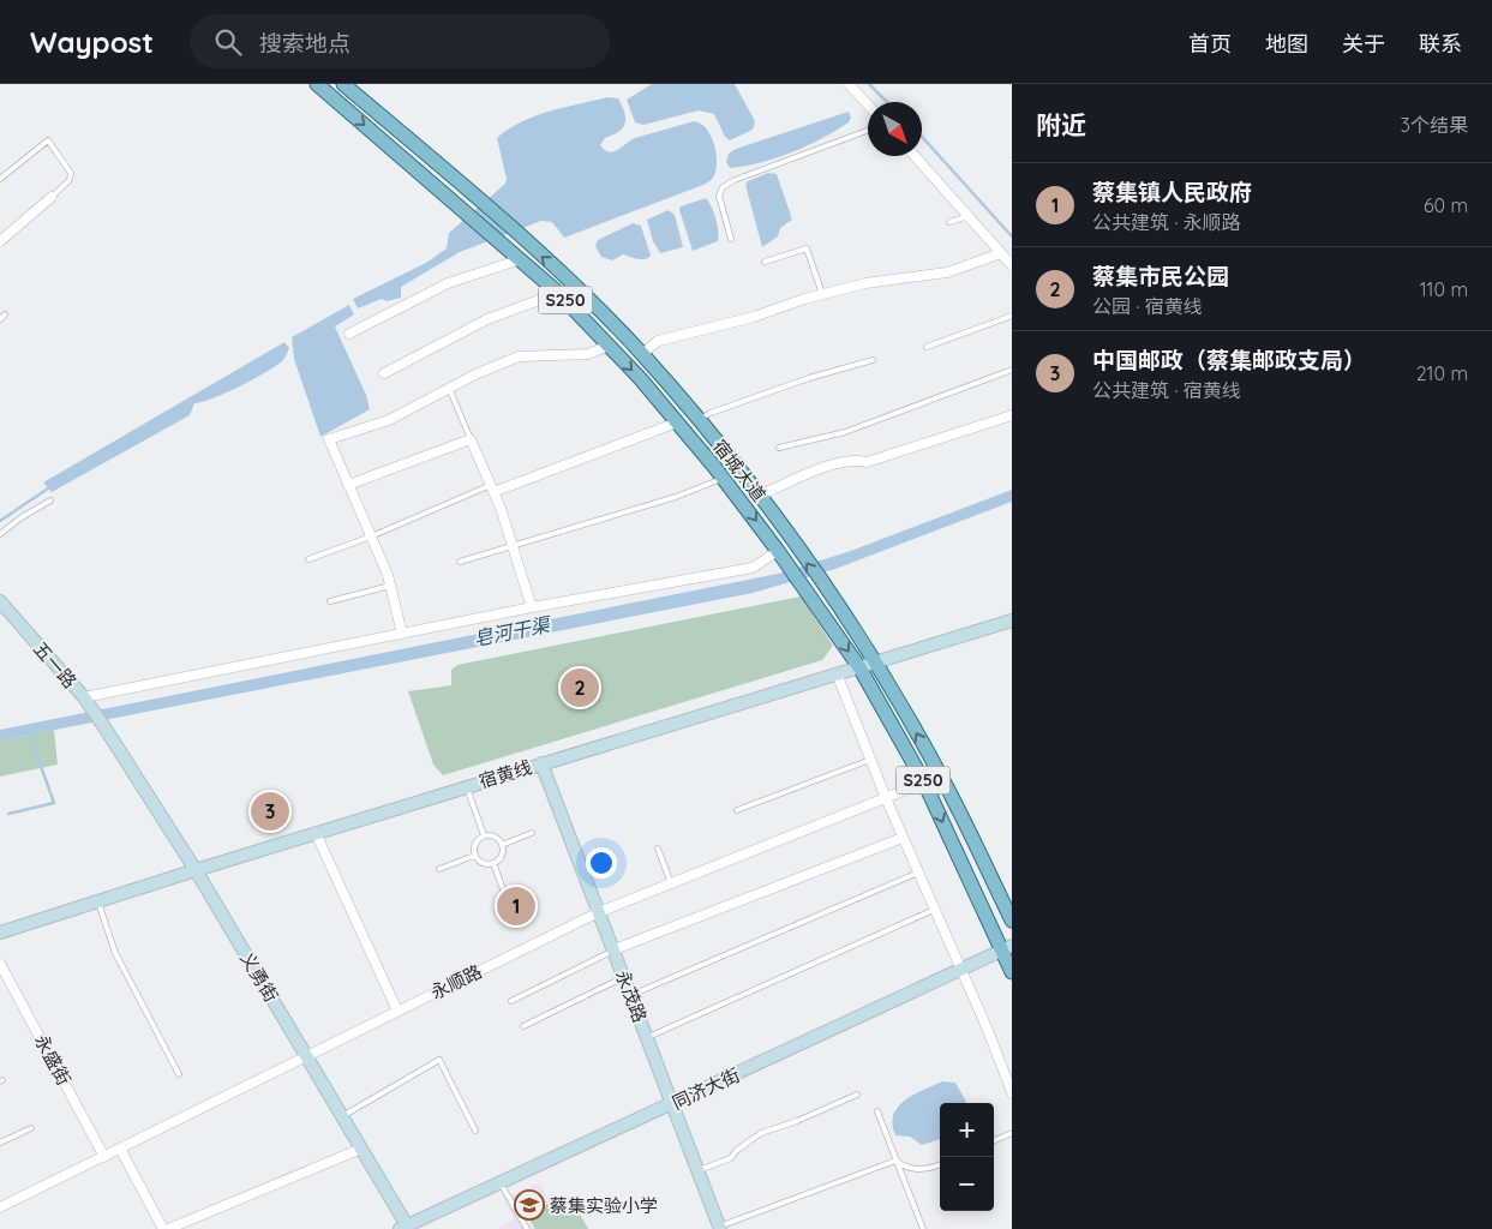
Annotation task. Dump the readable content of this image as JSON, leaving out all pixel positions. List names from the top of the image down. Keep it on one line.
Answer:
{"streets":{"main road":["S250","宿城大道"],"street":["五一路","宿黄线","义勇街","永顺路","永茂路","永盛街","同济大街"]},"crossings":[["宿城大道","宿黄线"],["宿城大道","永顺路"],["宿城大道","同济大街"],["五一路","义勇街"],["宿黄线","义勇街"],["宿黄线","永茂路"],["义勇街","永顺路"],["义勇街","同济大街"],["永顺路","永茂路"],["永顺路","永盛街"],["永茂路","同济大街"]],"water":["皂河干渠"],"places":{"school or university":["蔡集实验小学"]},"north":"bottom right","page":{"header":"Waypost","search":"搜索地点","nav":["首页","地图","关于","联系"],"heading":["附近","3个结果"],"list":[{"mark":"1","name":"蔡集镇人民政府","note":"公共建筑 · 永顺路","value":"60 m"},{"mark":"2","name":"蔡集市民公园","note":"公园 · 宿黄线","value":"110 m"},{"mark":"3","name":"中国邮政（蔡集邮政支局）","note":"公共建筑 · 宿黄线","value":"210 m"}],"pins":["2","3","1"],"map_buttons":["+","−"]}}
